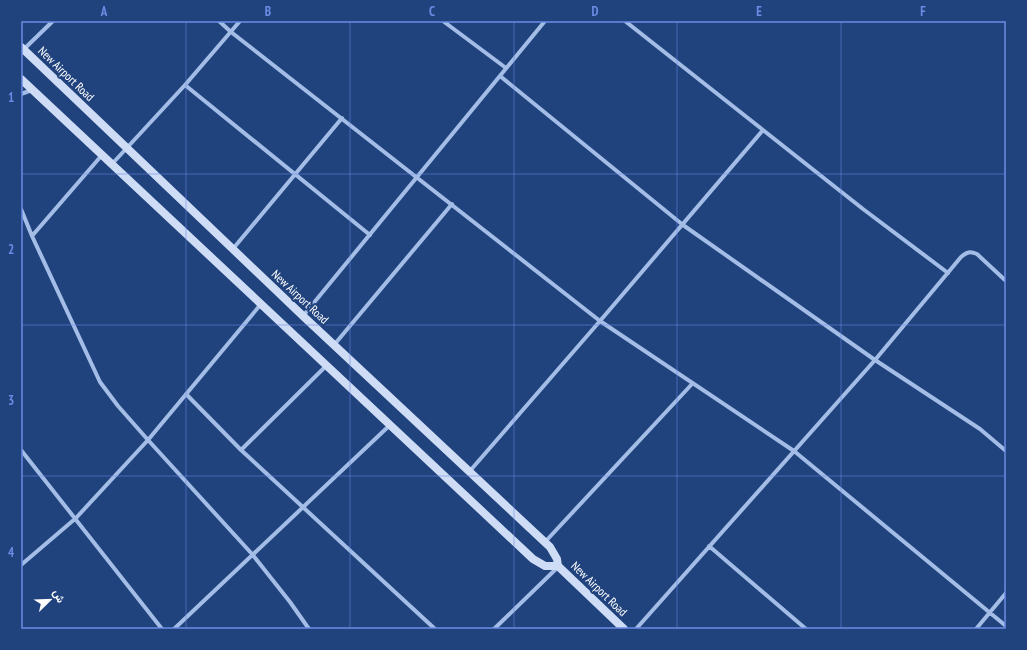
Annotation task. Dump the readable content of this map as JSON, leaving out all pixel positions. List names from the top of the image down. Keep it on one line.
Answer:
{"streets":{"street":["New Airport Road"]},"north":"top right","grid":{"columns":["A","B","C","D","E","F"],"rows":["1","2","3","4"]}}
